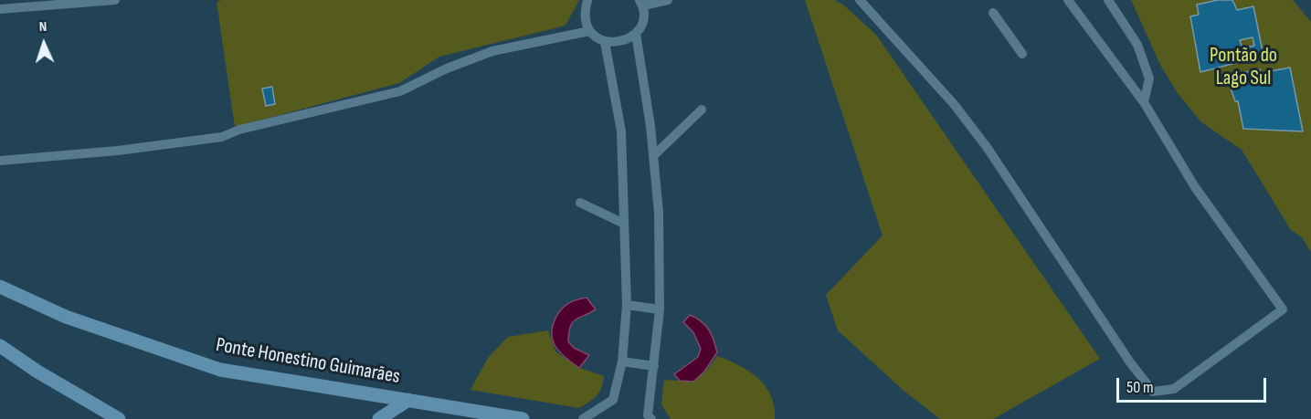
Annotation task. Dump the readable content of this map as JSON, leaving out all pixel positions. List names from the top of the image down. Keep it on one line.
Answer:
{"streets":{"main road":["Ponte Honestino Guimarães"]},"parks":["Pontão do Lago Sul"],"scale_bar":"50 m","north":"top"}
